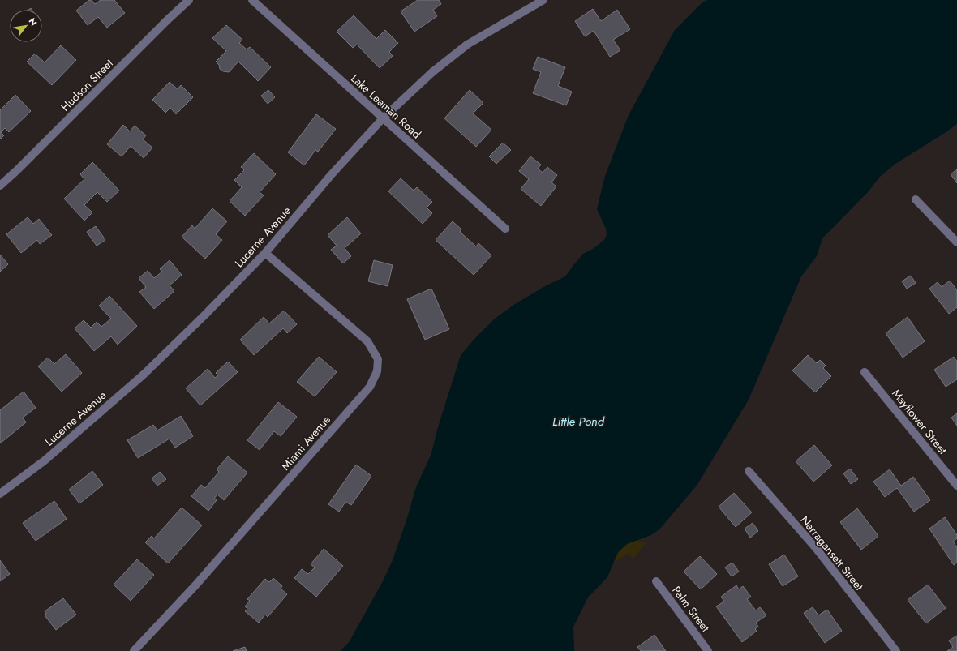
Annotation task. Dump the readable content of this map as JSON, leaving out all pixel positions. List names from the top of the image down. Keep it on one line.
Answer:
{"streets":{"street":["Hudson Street","Lake Leaman Road","Lucerne Avenue","Mayflower Street","Miami Avenue","Narragansett Street","Palm Street"]},"crossings":[["Lake Leaman Road","Lucerne Avenue"],["Lucerne Avenue","Miami Avenue"]],"water":["Little Pond"],"north":"top right"}
